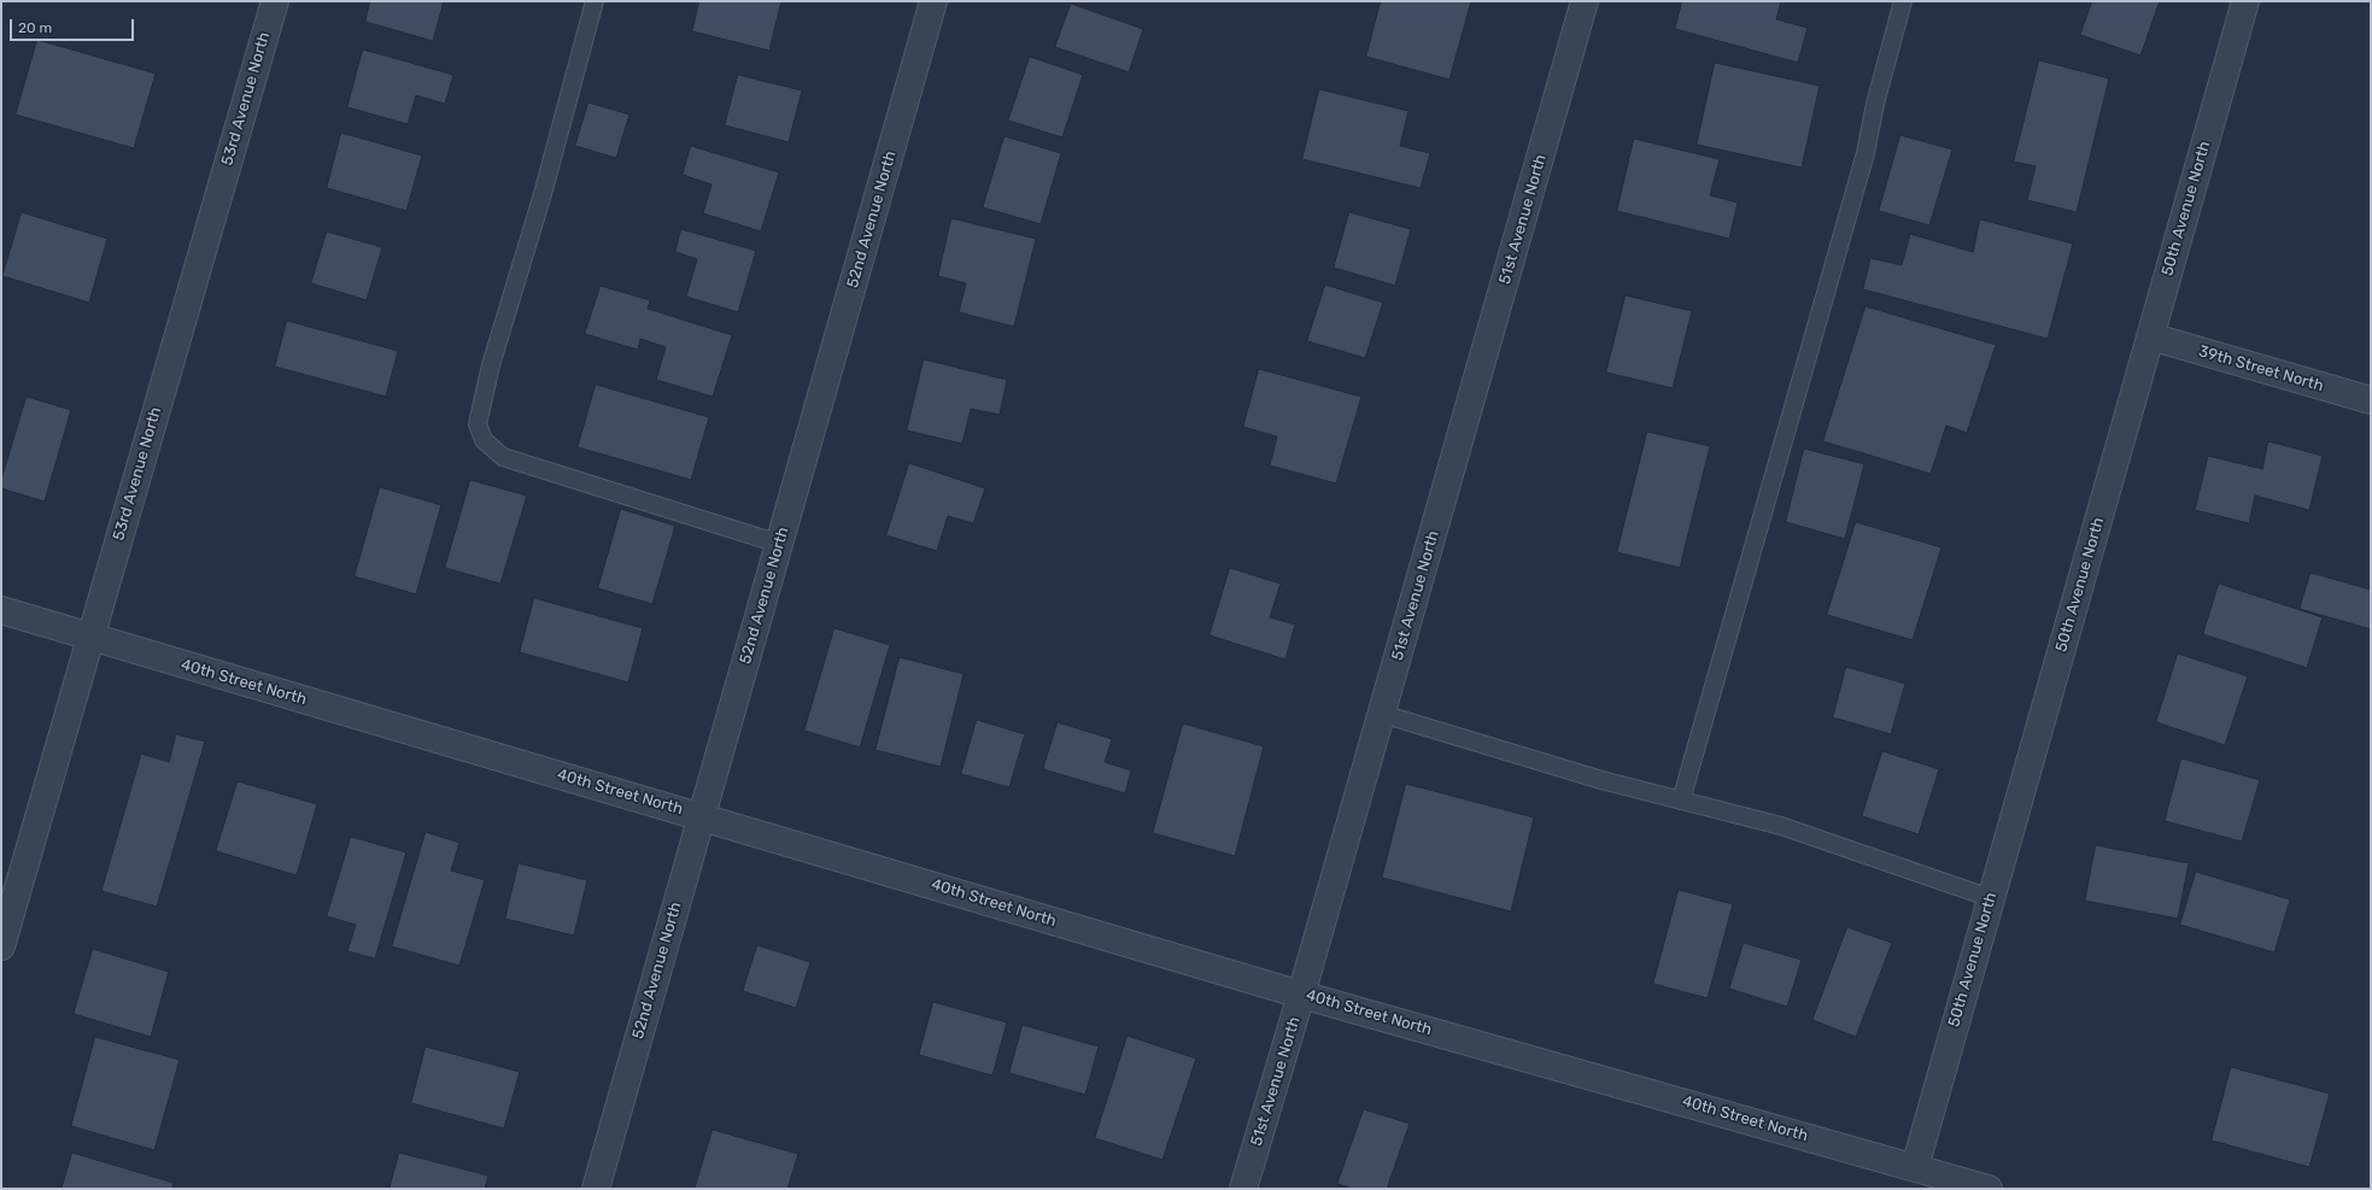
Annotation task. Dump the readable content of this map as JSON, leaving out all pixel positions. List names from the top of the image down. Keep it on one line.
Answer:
{"streets":{"street":["53rd Avenue North","50th Avenue North","52nd Avenue North","51st Avenue North","39th Street North","40th Street North"]},"crossings":[["53rd Avenue North","40th Street North"],["50th Avenue North","39th Street North"],["50th Avenue North","40th Street North"],["52nd Avenue North","40th Street North"],["51st Avenue North","40th Street North"]],"scale_bar":"20 m"}
